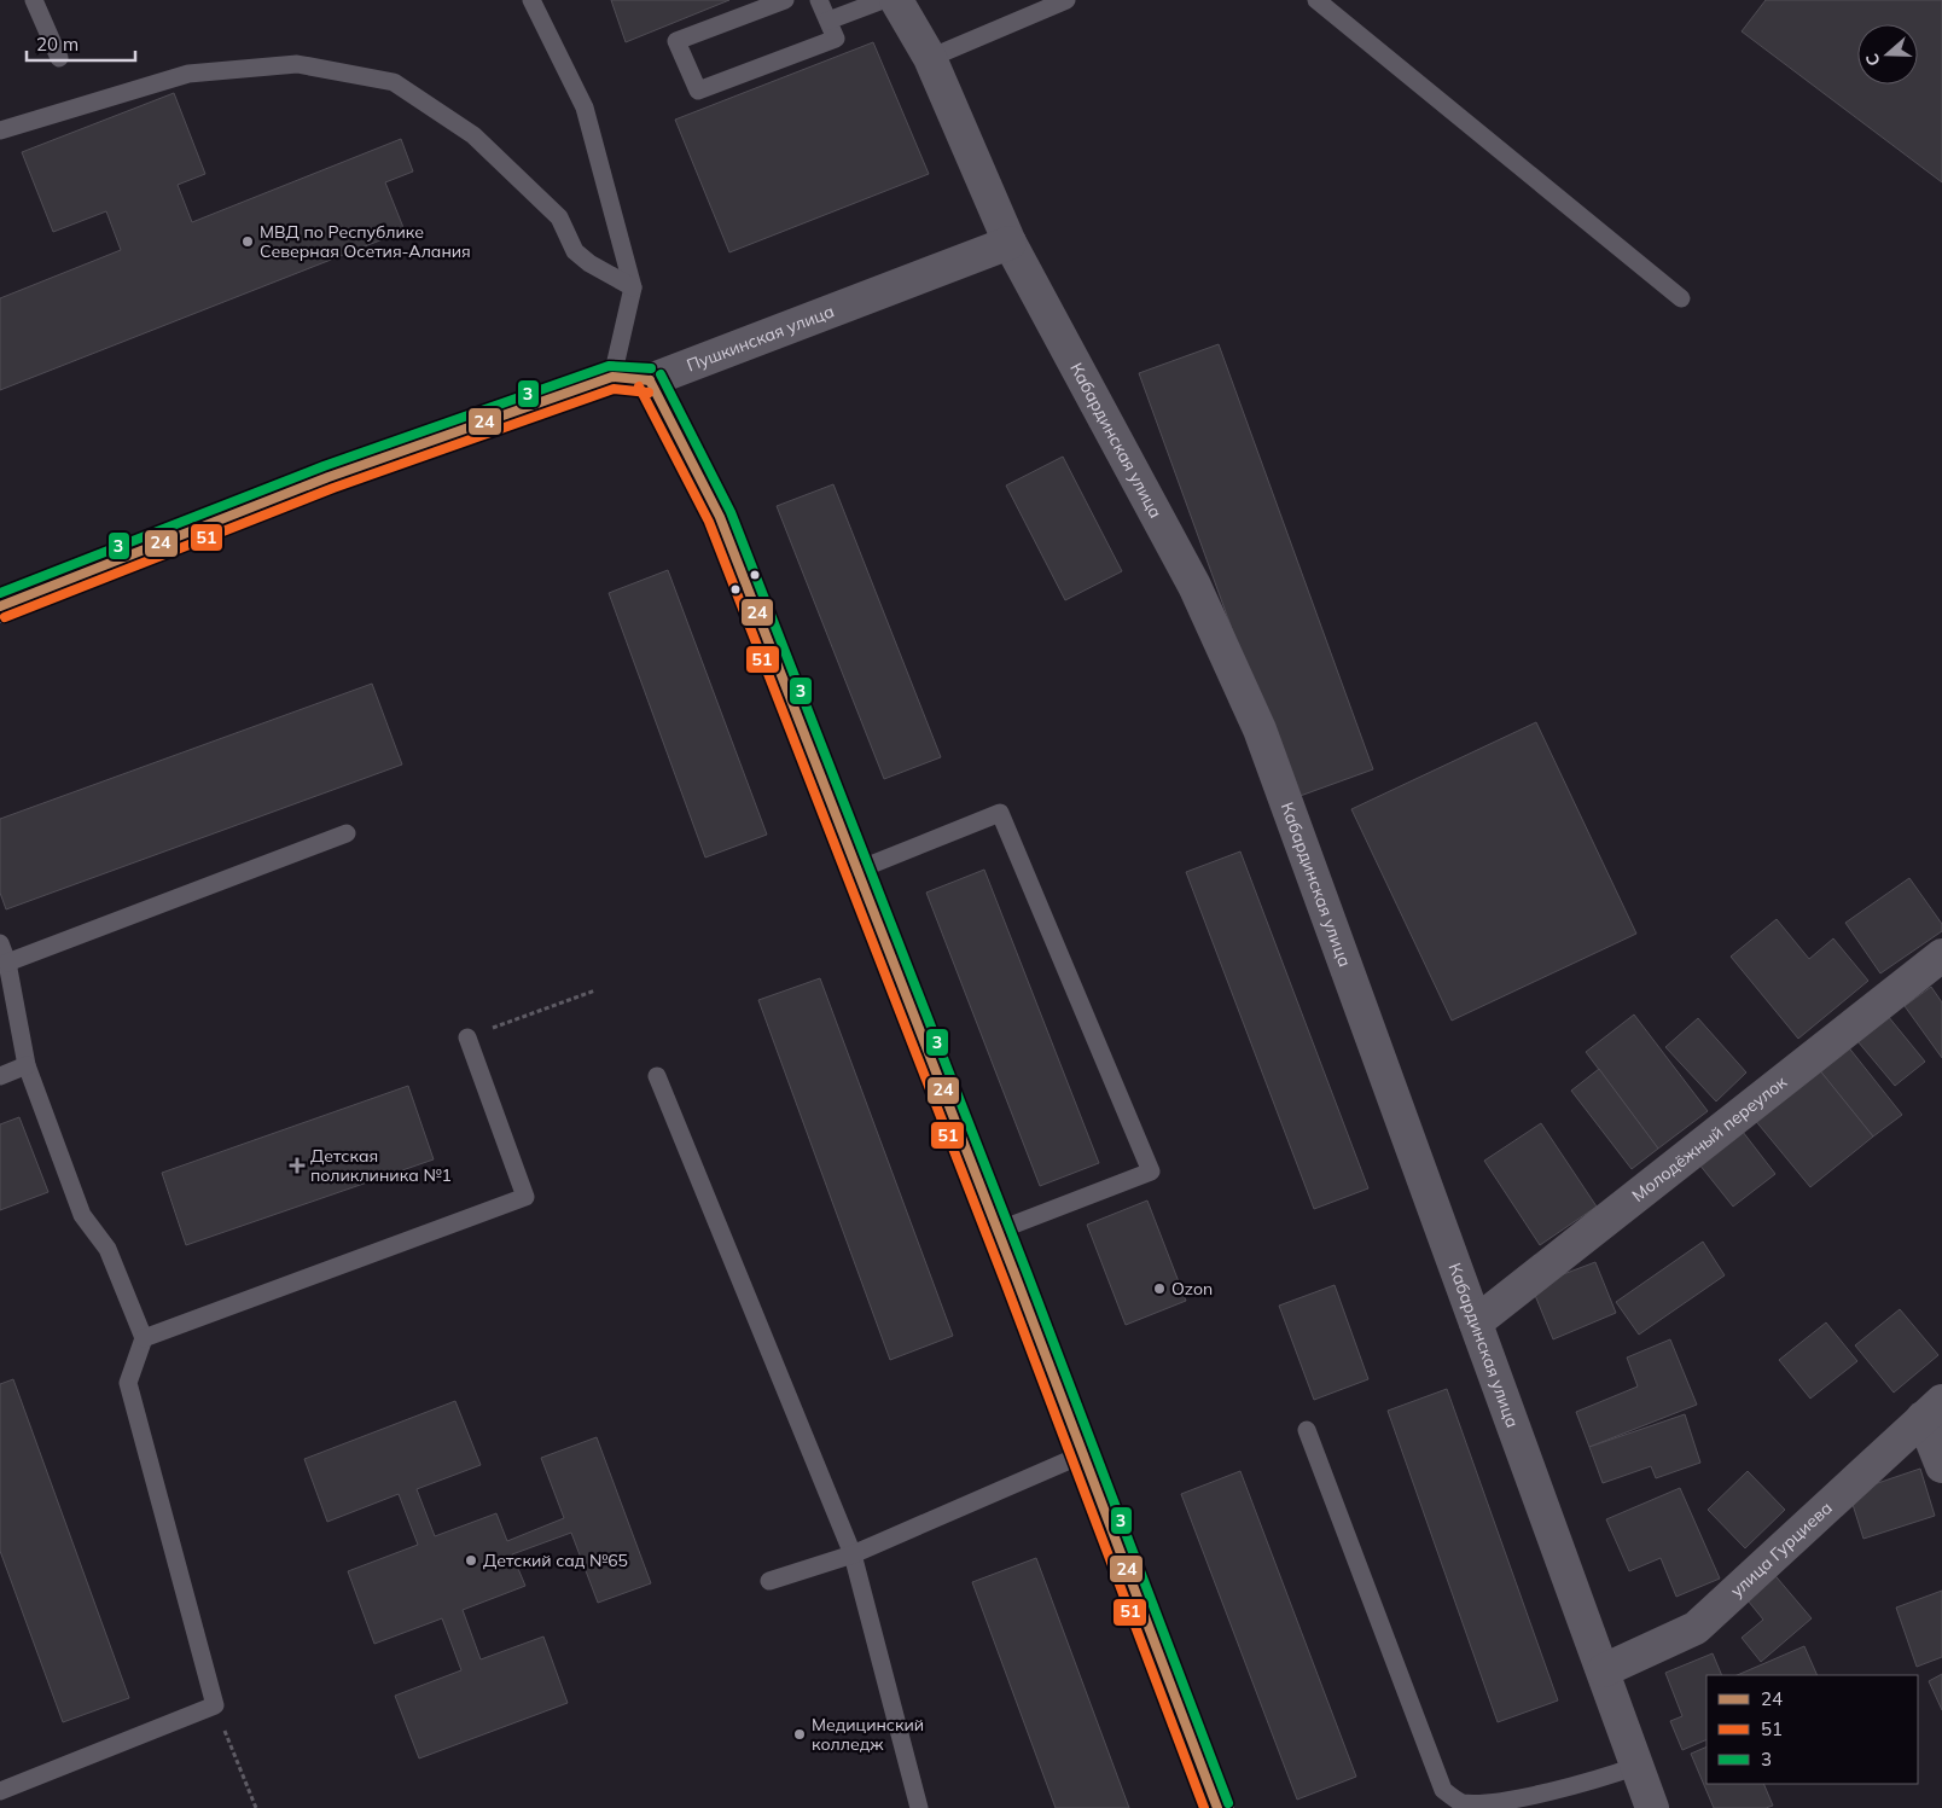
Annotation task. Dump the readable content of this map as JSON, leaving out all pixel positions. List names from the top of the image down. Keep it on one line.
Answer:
{"streets":{"main road":["Пушкинская улица"],"street":["Кабардинская улица","Молодёжный переулок","улица Гурциева"]},"crossings":[["Пушкинская улица","Кабардинская улица"],["Кабардинская улица","Молодёжный переулок"],["Кабардинская улица","улица Гурциева"]],"places":{"other":["МВД по Республике Северная Осетия-Алания","Ozon","Детский сад №65","Медицинский колледж"],"health":["Детская поликлиника №1"]},"lines":["transit line 3","transit line 24","transit line 51"],"legend":["24","51","3"],"scale_bar":"20 m","north":"left"}
